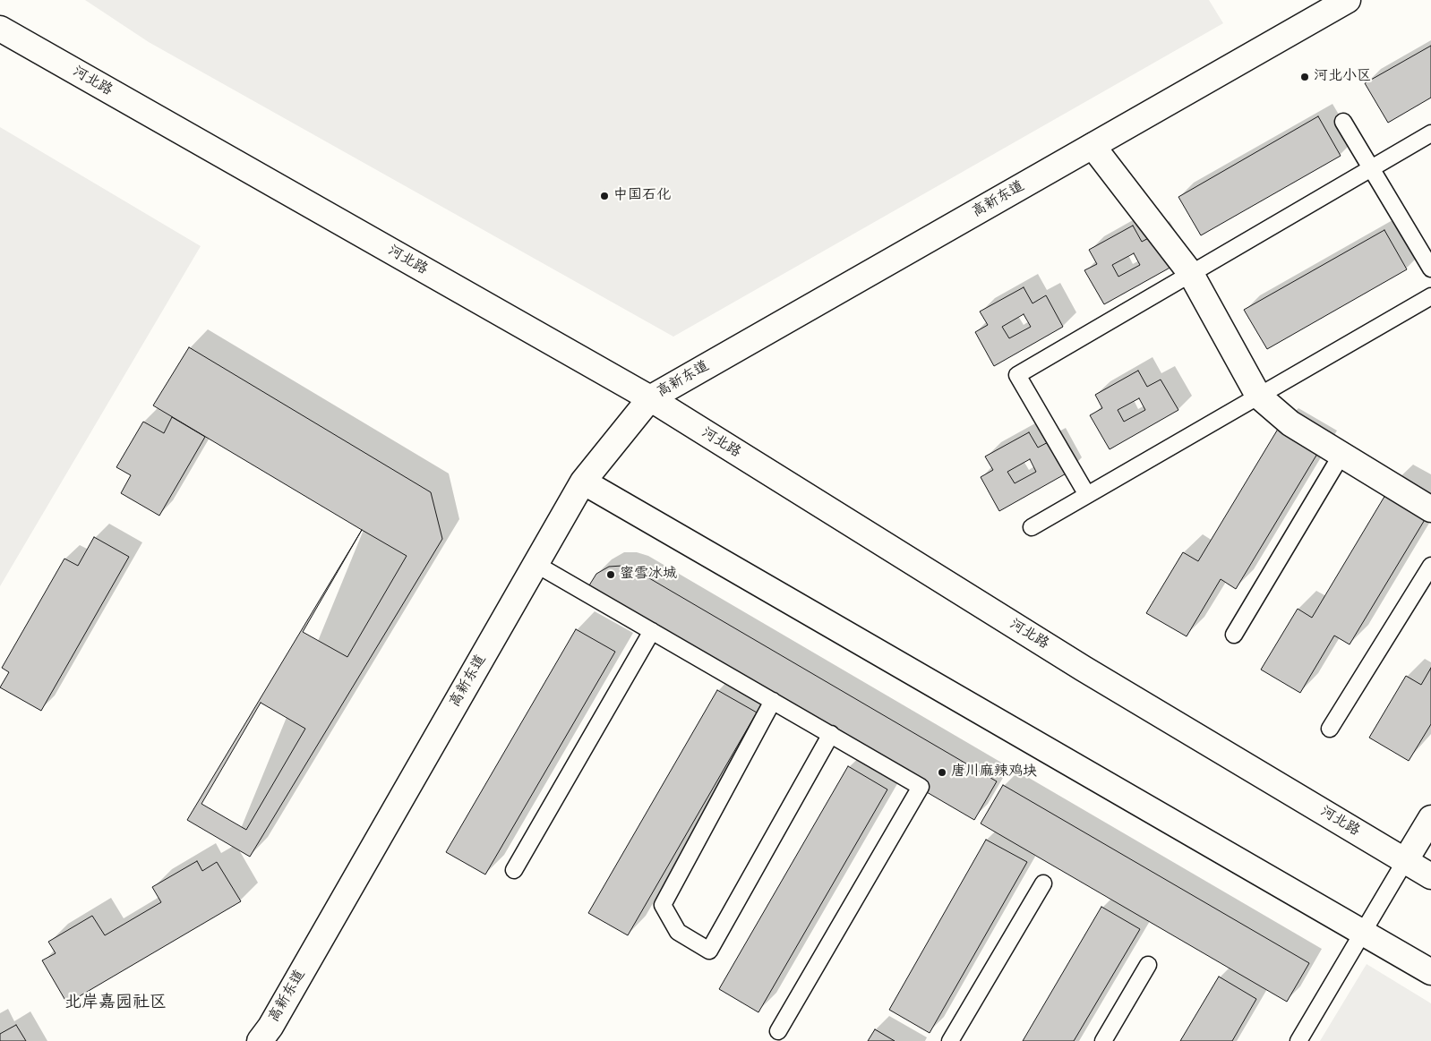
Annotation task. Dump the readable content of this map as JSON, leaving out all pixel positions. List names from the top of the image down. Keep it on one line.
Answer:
{"streets":{"street":["河北路","高新东道"]},"crossings":[["河北路","高新东道"]],"districts":["北岸嘉园社区"],"places":["河北小区","中国石化","蜜雪冰城","唐川麻辣鸡块"]}
